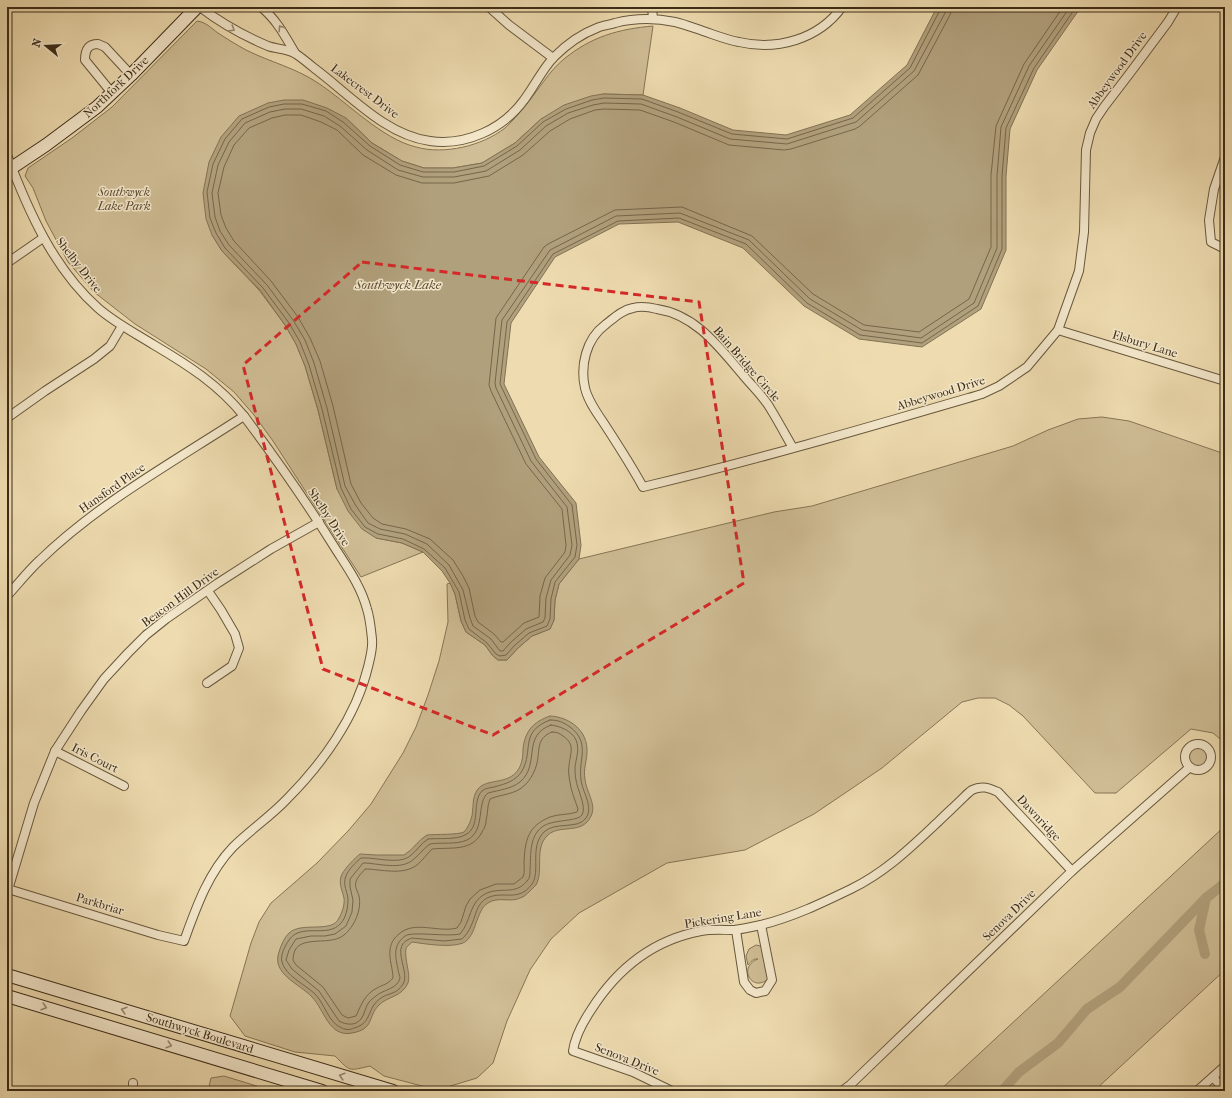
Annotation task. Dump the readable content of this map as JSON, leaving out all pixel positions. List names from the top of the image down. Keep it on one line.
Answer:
{"streets":{"street":["Abbeywood Drive","Northfork Drive","Lakecrest Drive","Shelby Drive","Elsbury Lane","Bain Bridge Circle","Hansford Place","Beacon Hill Drive","Iris Court","Dawnridge","Parkbriar","Senova Drive","Pickering Lane","Southwyck Boulevard"]},"crossings":[["Abbeywood Drive","Elsbury Lane"],["Abbeywood Drive","Bain Bridge Circle"],["Northfork Drive","Lakecrest Drive"],["Northfork Drive","Shelby Drive"],["Shelby Drive","Hansford Place"],["Shelby Drive","Beacon Hill Drive"],["Shelby Drive","Parkbriar"],["Beacon Hill Drive","Iris Court"],["Beacon Hill Drive","Parkbriar"],["Dawnridge","Senova Drive"],["Dawnridge","Pickering Lane"],["Senova Drive","Pickering Lane"]],"water":["Southwyck Lake"],"parks":["Southwyck Lake Park"],"north":"left"}
